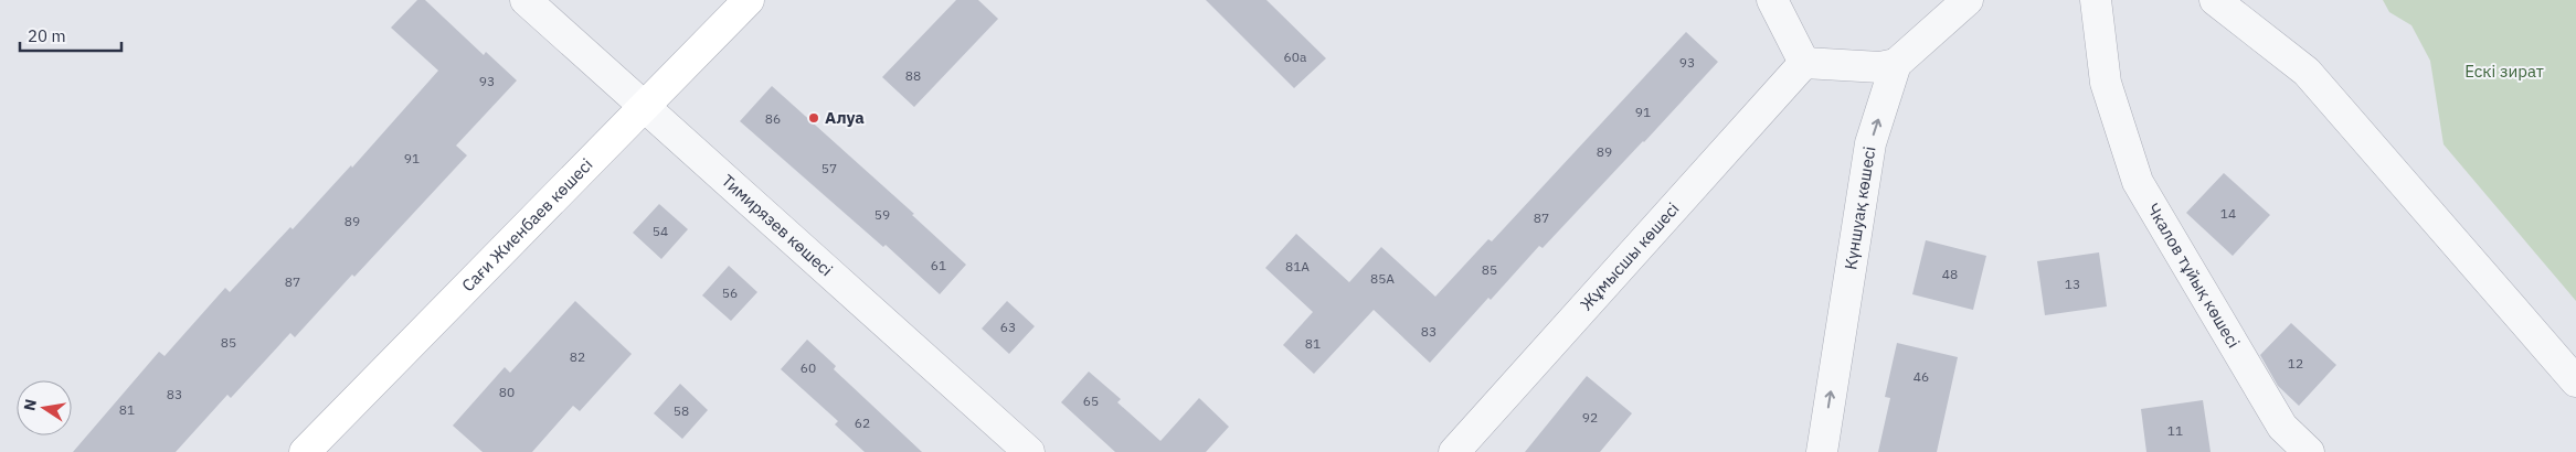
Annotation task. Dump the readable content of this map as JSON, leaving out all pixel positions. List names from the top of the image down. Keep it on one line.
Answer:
{"streets":{"main road":["Сағи Жиенбаев көшесі"],"street":["Күншуақ көшесі","Тимирязев көшесі","Жұмысшы көшесі","Чкалов тұйық көшесі"]},"crossings":[["Сағи Жиенбаев көшесі","Тимирязев көшесі"]],"one_way":["Күншуақ көшесі"],"parks":["Ескі зират"],"places":["Алуа"],"house_numbers":["60а","93","88","93","91","86","89","91","57","14","59","87","89","54","61","81А","85","48","85А","87","13","56","63","83","85","81","82","12","60","46","80","83","65","81","58","92","62","11"],"scale_bar":"20 m","north":"left"}
